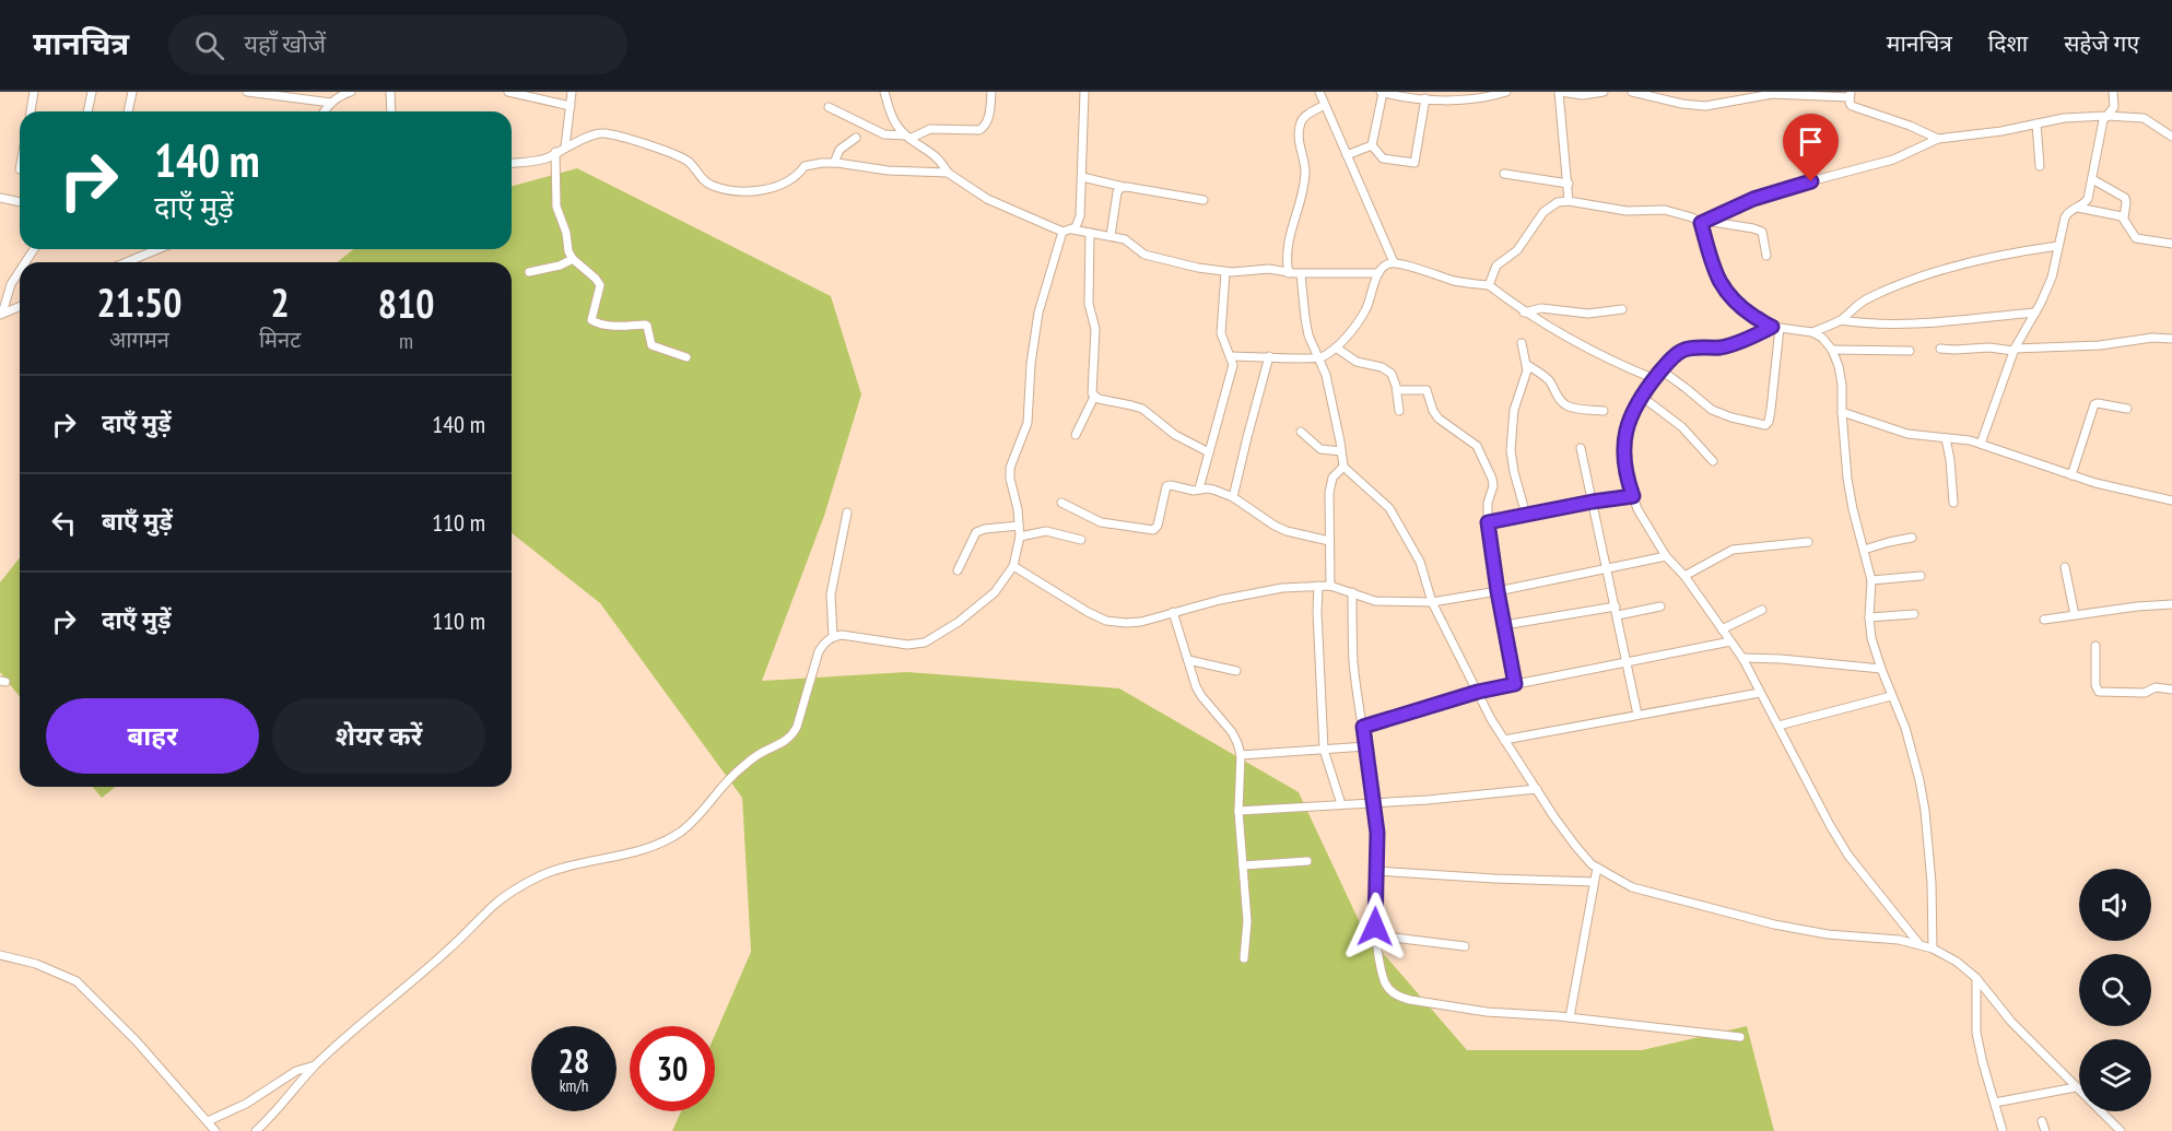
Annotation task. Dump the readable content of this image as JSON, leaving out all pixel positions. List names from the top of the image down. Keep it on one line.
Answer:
{"page":{"header":"मानचित्र","search":"यहाँ खोजें","nav":["मानचित्र","दिशा","सहेजे गए"],"turn":["140 m","दाएँ मुड़ें"],"eta":["21:50","आगमन","2","मिनट","810","m"],"list":[{"name":"दाएँ मुड़ें","value":"140 m"},{"name":"बाएँ मुड़ें","value":"110 m"},{"name":"दाएँ मुड़ें","value":"110 m"}],"buttons":["बाहर","शेयर करें"],"speed":"28 km/h","limit":"30"}}
